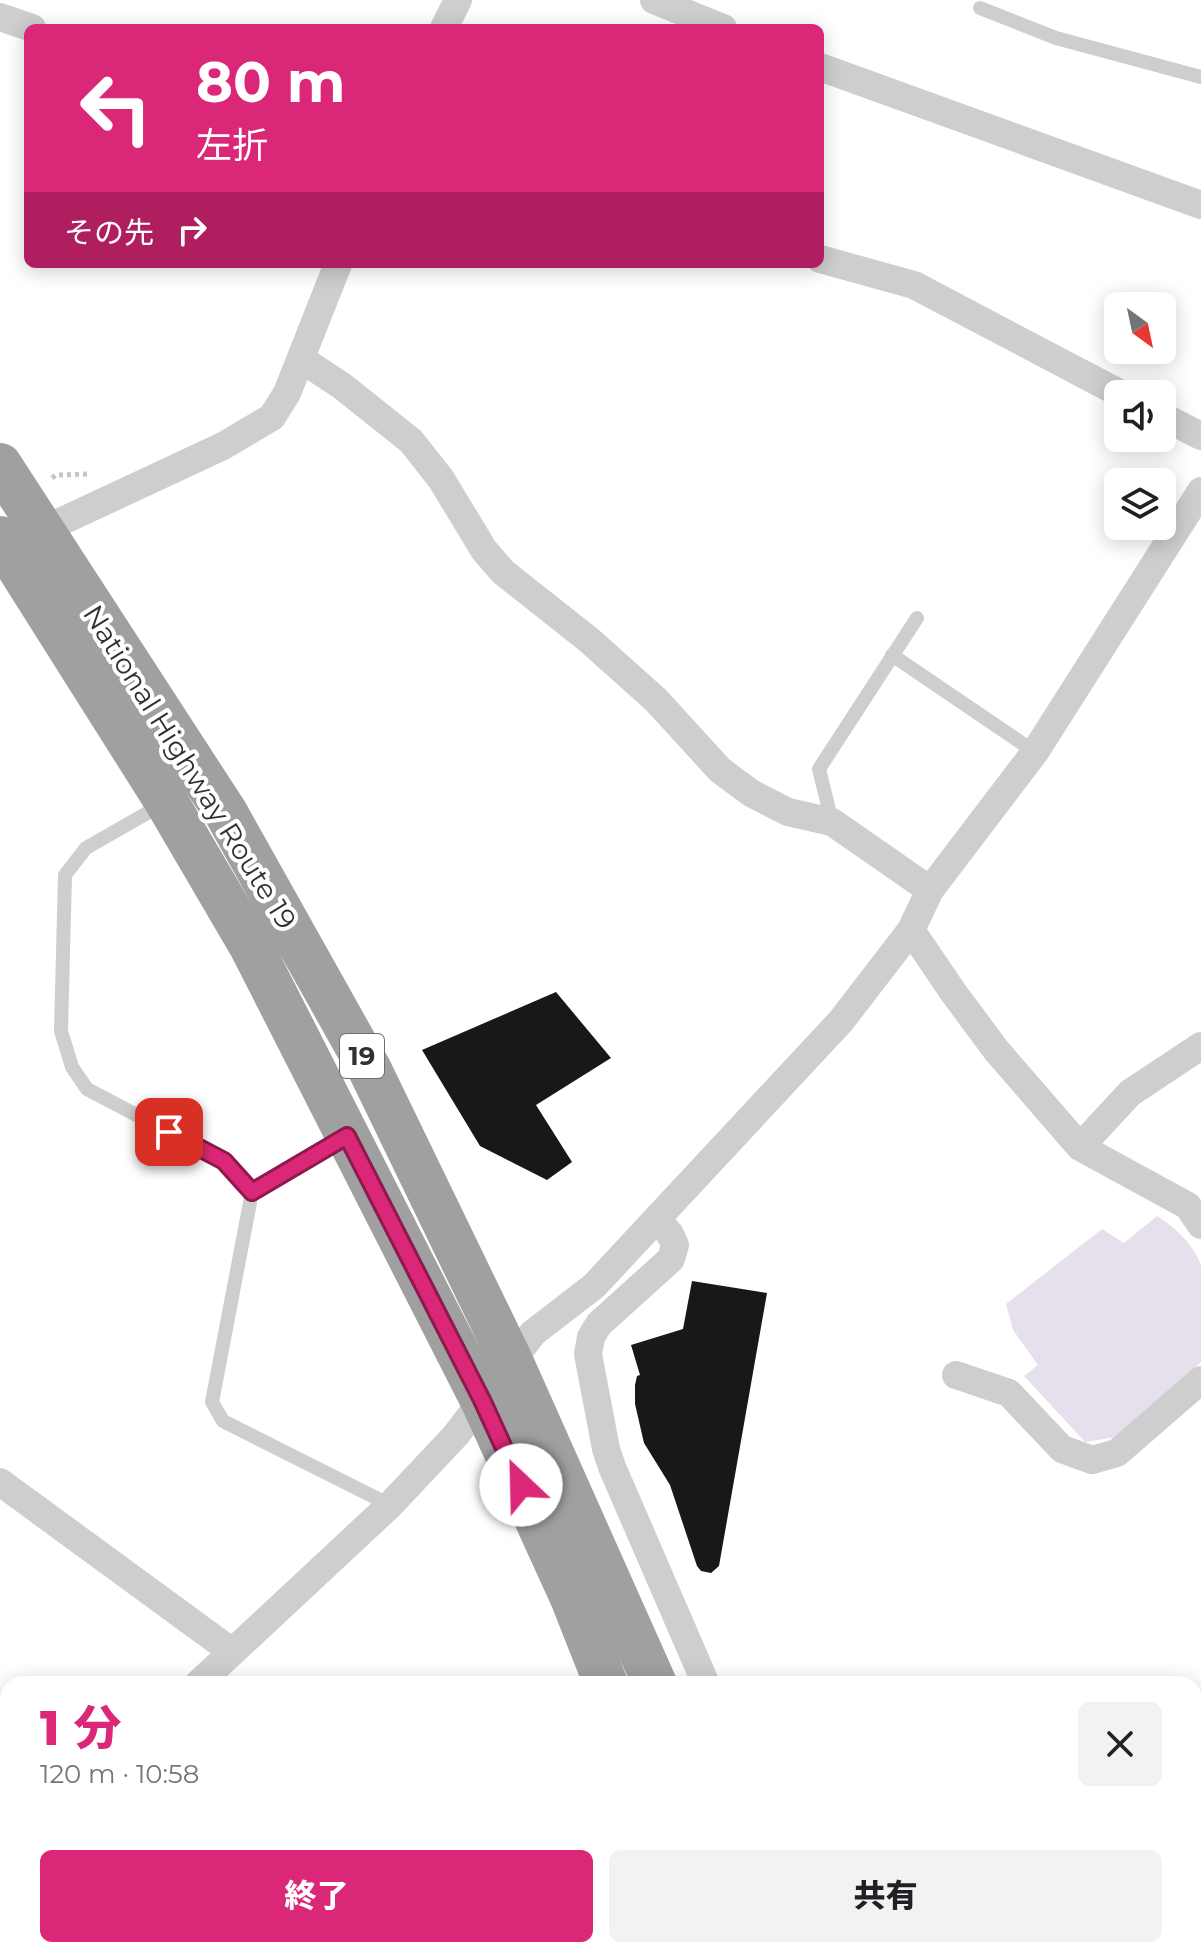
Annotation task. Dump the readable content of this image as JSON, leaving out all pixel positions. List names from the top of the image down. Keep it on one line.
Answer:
{"streets":{"highway":["National Highway Route 19","19"]},"north":"bottom right","page":{"turn":["80 m","左折"],"then":"その先","heading":["1 分","120 m · 10:58"],"buttons":["終了","共有"]}}
